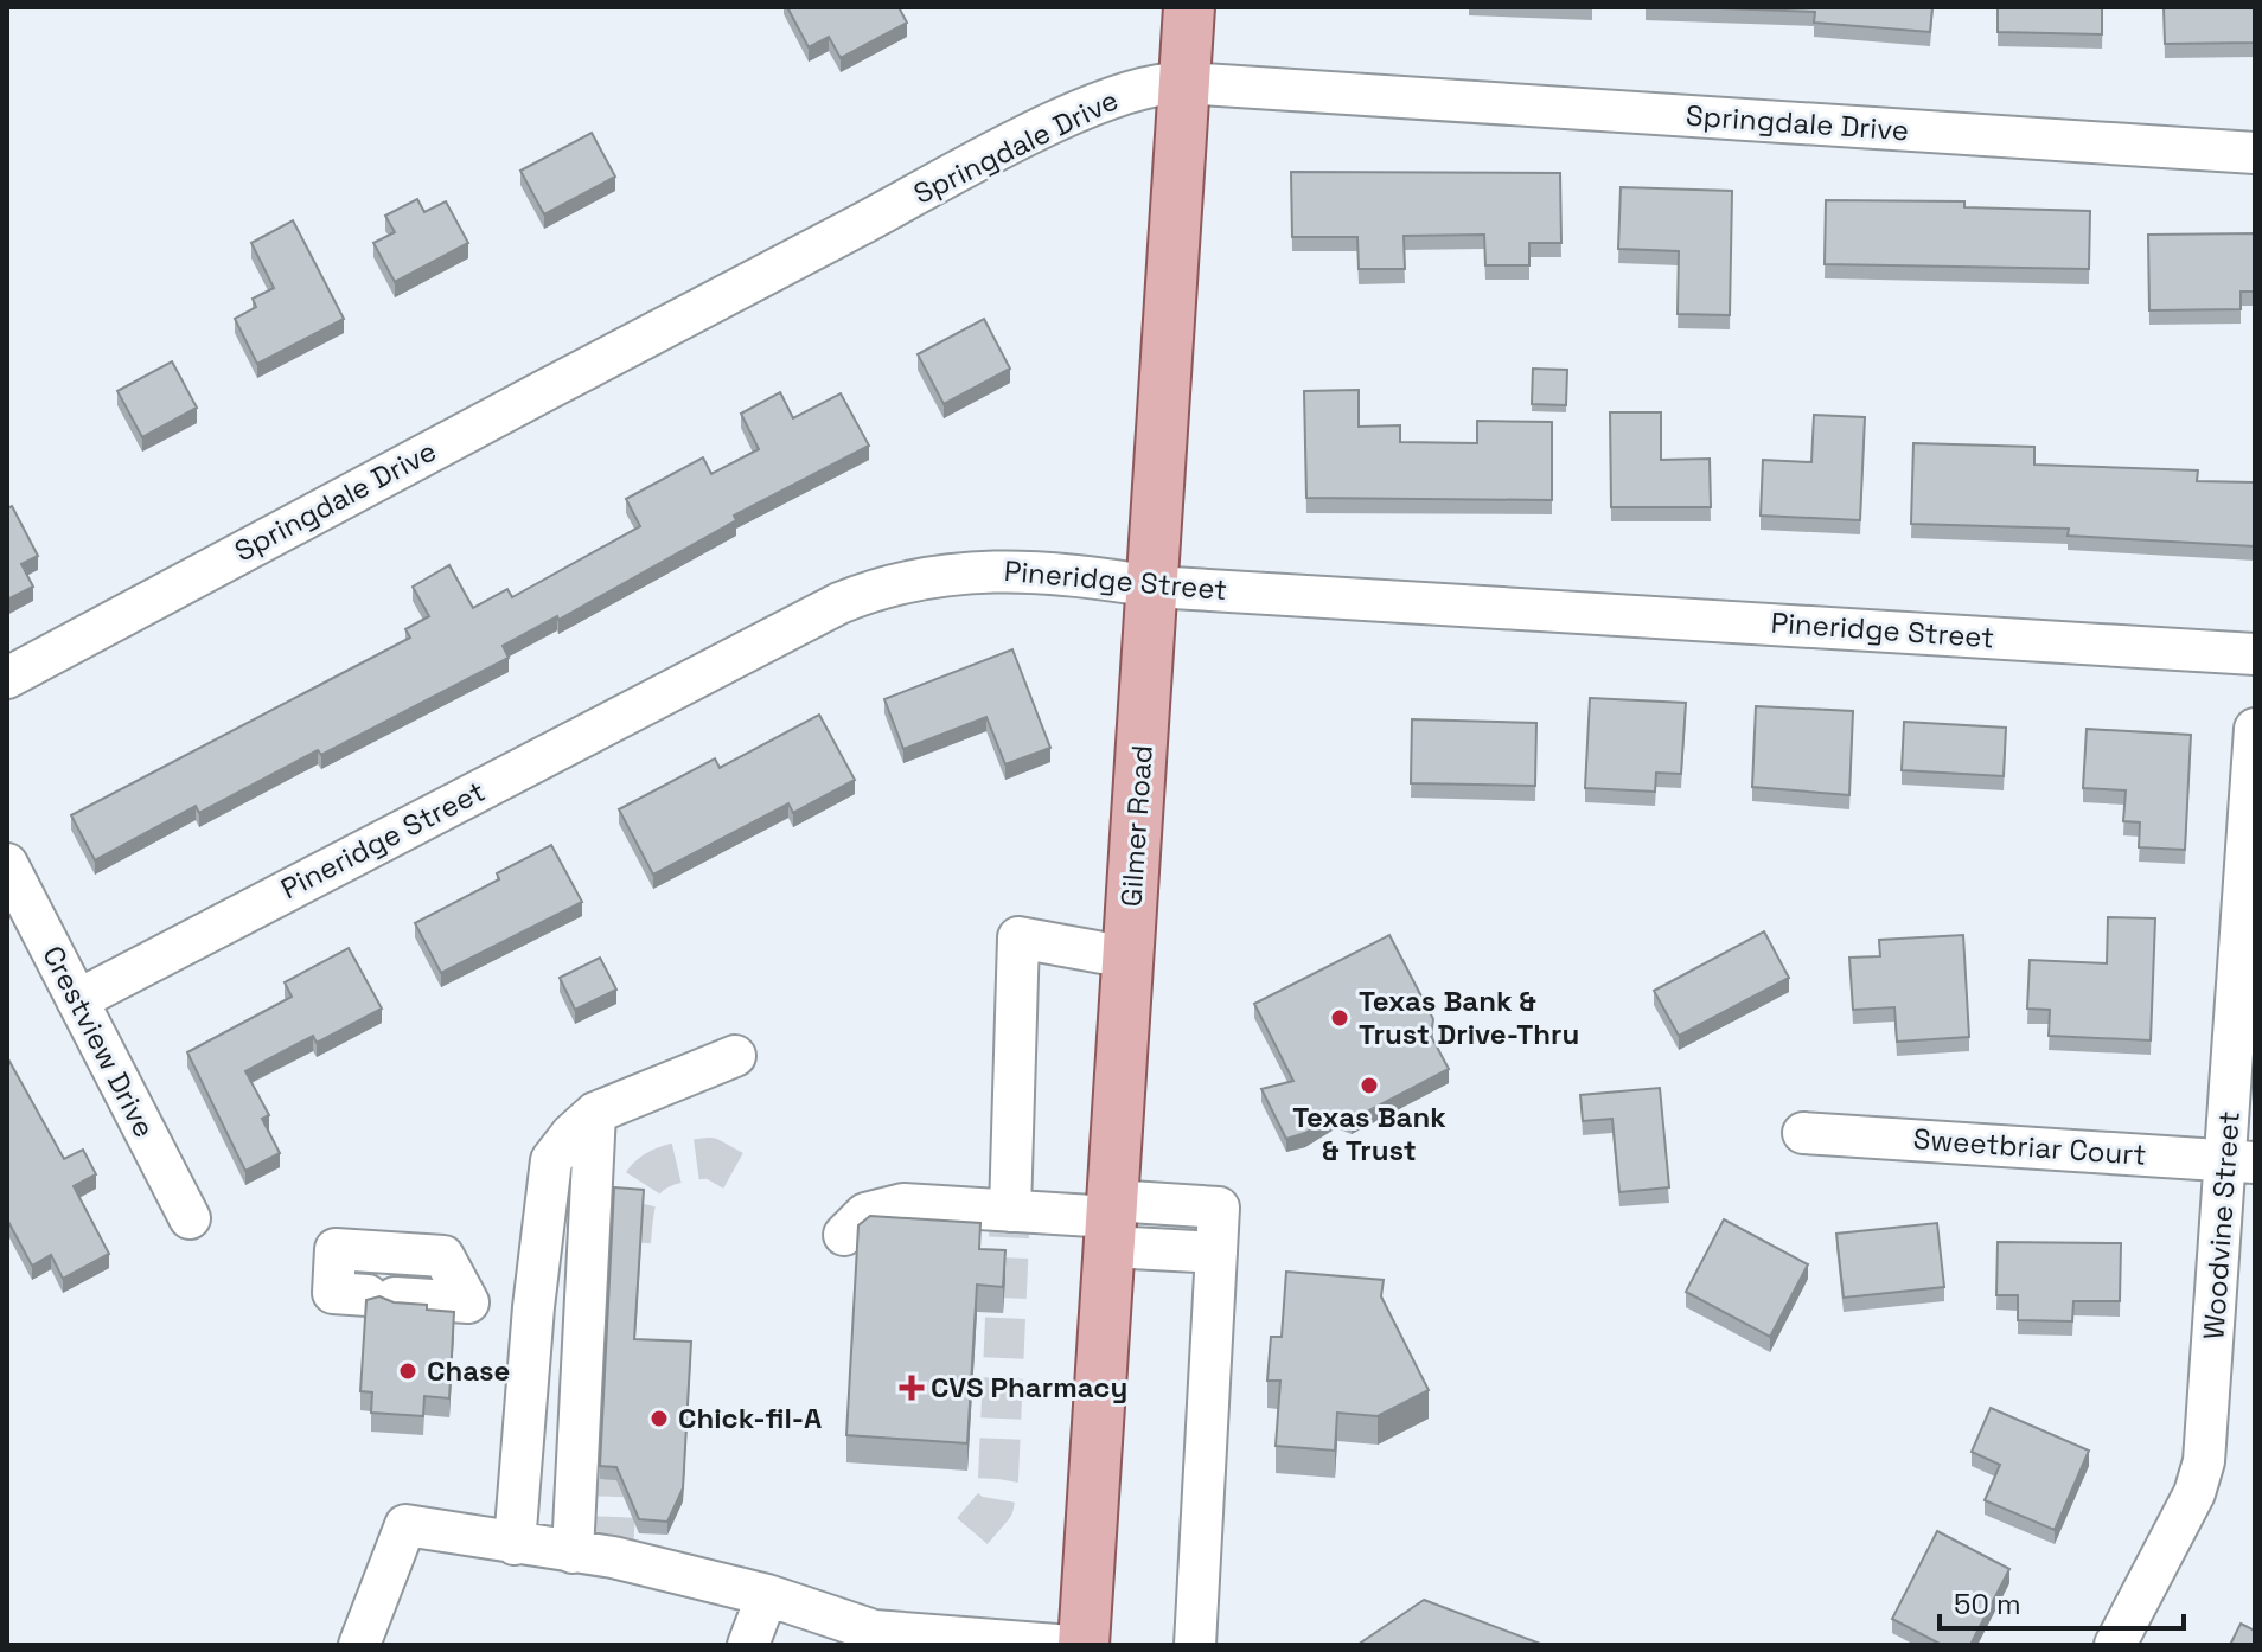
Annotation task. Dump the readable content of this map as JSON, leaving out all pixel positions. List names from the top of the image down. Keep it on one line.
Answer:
{"streets":{"main road":["Gilmer Road"],"street":["Springdale Drive","Pineridge Street","Crestview Drive","Sweetbriar Court","Woodvine Street"]},"crossings":[["Springdale Drive","Gilmer Road"],["Pineridge Street","Gilmer Road"],["Pineridge Street","Crestview Drive"],["Sweetbriar Court","Woodvine Street"]],"places":{"other":["Texas Bank & Trust Drive-Thru","Texas Bank & Trust","Chase","Chick-fil-A"],"health":["CVS Pharmacy"]},"scale_bar":"50 m"}
